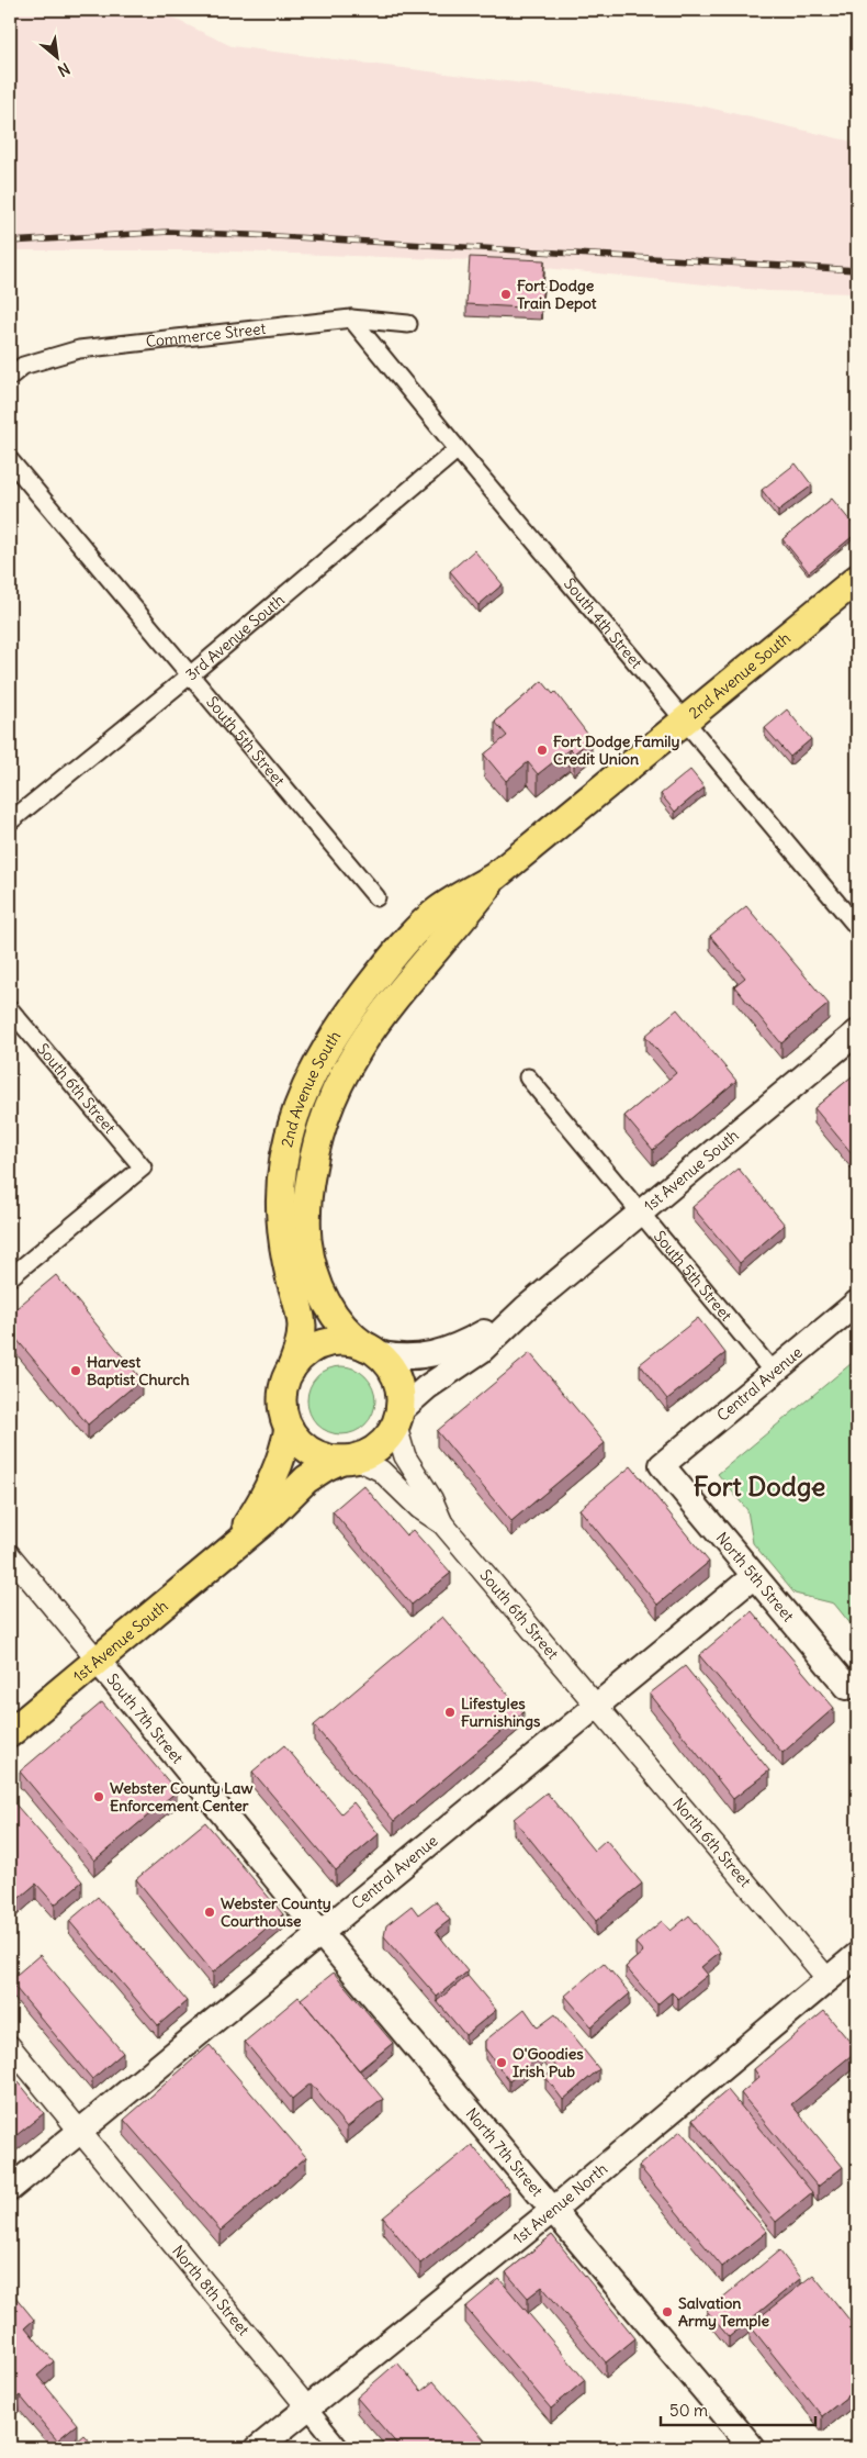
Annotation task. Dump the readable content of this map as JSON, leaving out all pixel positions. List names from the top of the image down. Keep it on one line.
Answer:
{"streets":{"main road":["2nd Avenue South","1st Avenue South","Central Avenue","North 5th Street","South 7th Street","North 7th Street","1st Avenue North"],"street":["Commerce Street","South 4th Street","3rd Avenue South","South 5th Street","South 6th Street","North 6th Street","North 8th Street"]},"crossings":[["Commerce Street","South 4th Street"],["South 4th Street","3rd Avenue South"],["South 4th Street","2nd Avenue South"],["3rd Avenue South","South 5th Street"],["2nd Avenue South","South 6th Street"],["2nd Avenue South","1st Avenue South"],["South 5th Street","1st Avenue South"],["South 5th Street","Central Avenue"],["South 6th Street","1st Avenue South"],["South 6th Street","Central Avenue"],["South 6th Street","North 6th Street"],["1st Avenue South","South 7th Street"],["Central Avenue","North 5th Street"],["Central Avenue","South 7th Street"],["Central Avenue","North 6th Street"],["Central Avenue","North 7th Street"],["Central Avenue","North 8th Street"],["South 7th Street","North 7th Street"],["North 6th Street","1st Avenue North"],["North 7th Street","1st Avenue North"],["1st Avenue North","North 8th Street"]],"districts":["Fort Dodge"],"places":["Fort Dodge Train Depot","Fort Dodge Family Credit Union","Harvest Baptist Church","Lifestyles Furnishings","Webster County Law Enforcement Center","Webster County Courthouse","O'Goodies Irish Pub","Salvation Army Temple"],"scale_bar":"50 m","north":"bottom right"}
